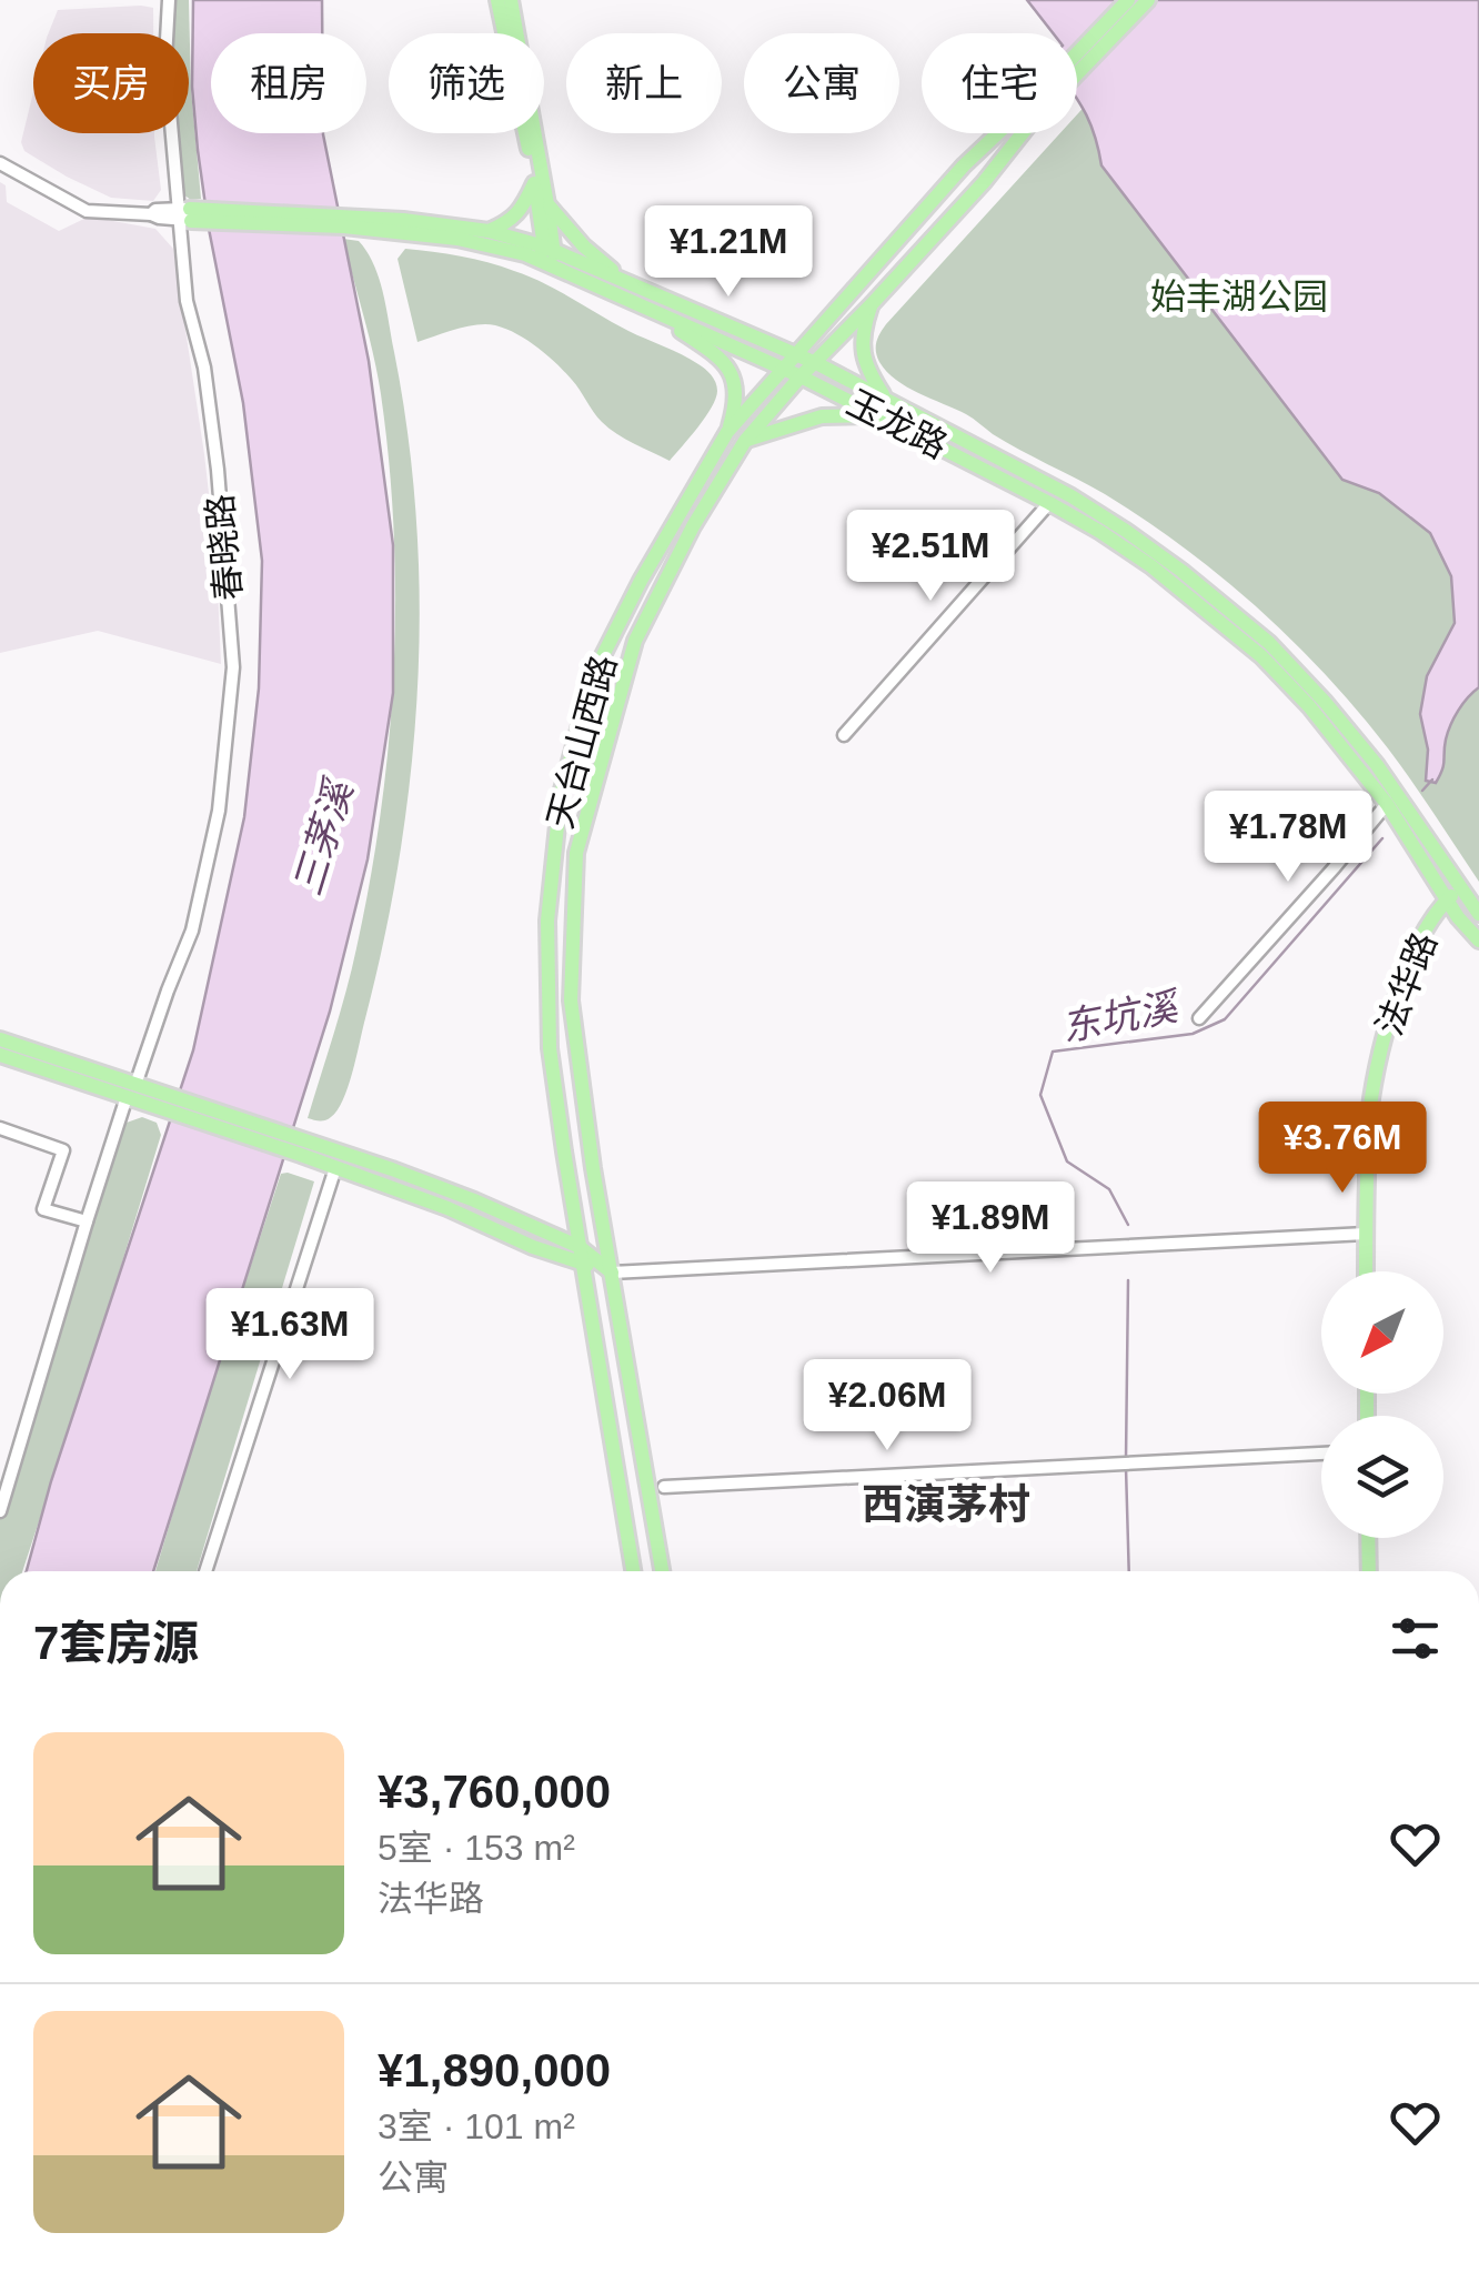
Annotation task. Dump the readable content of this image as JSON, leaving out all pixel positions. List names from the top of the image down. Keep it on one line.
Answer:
{"streets":{"main road":["玉龙路","天台山西路","法华路"],"street":["春晓路"]},"crossings":[["玉龙路","天台山西路"],["玉龙路","法华路"]],"districts":["西演茅村"],"water":["三茅溪","东坑溪"],"parks":["始丰湖公园"],"north":"bottom left","page":{"chip":["买房","租房","筛选","新上","公寓","住宅"],"price":["¥1.21M","¥2.51M","¥1.78M","¥3.76M","¥1.89M","¥1.63M","¥2.06M"],"heading":"7套房源","list":[{"name":"¥3,760,000","note":"5室 · 153 m² · 法华路"},{"name":"¥1,890,000","note":"3室 · 101 m² · 公寓"}]}}
